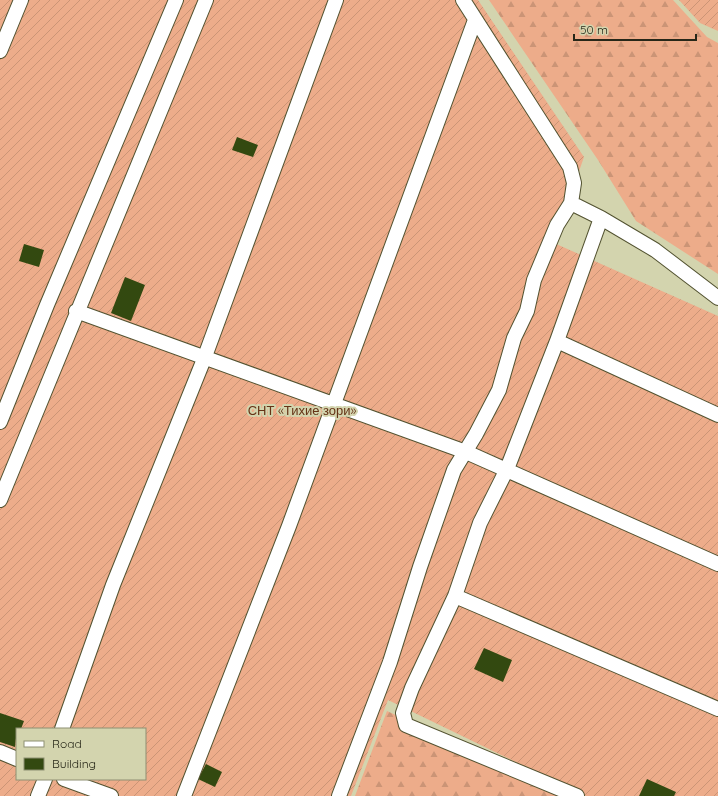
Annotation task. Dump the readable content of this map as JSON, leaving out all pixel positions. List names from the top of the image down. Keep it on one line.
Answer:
{"parks":["СНТ «Тихие зори»"],"legend":["Road","Building"],"scale_bar":"50 m"}
